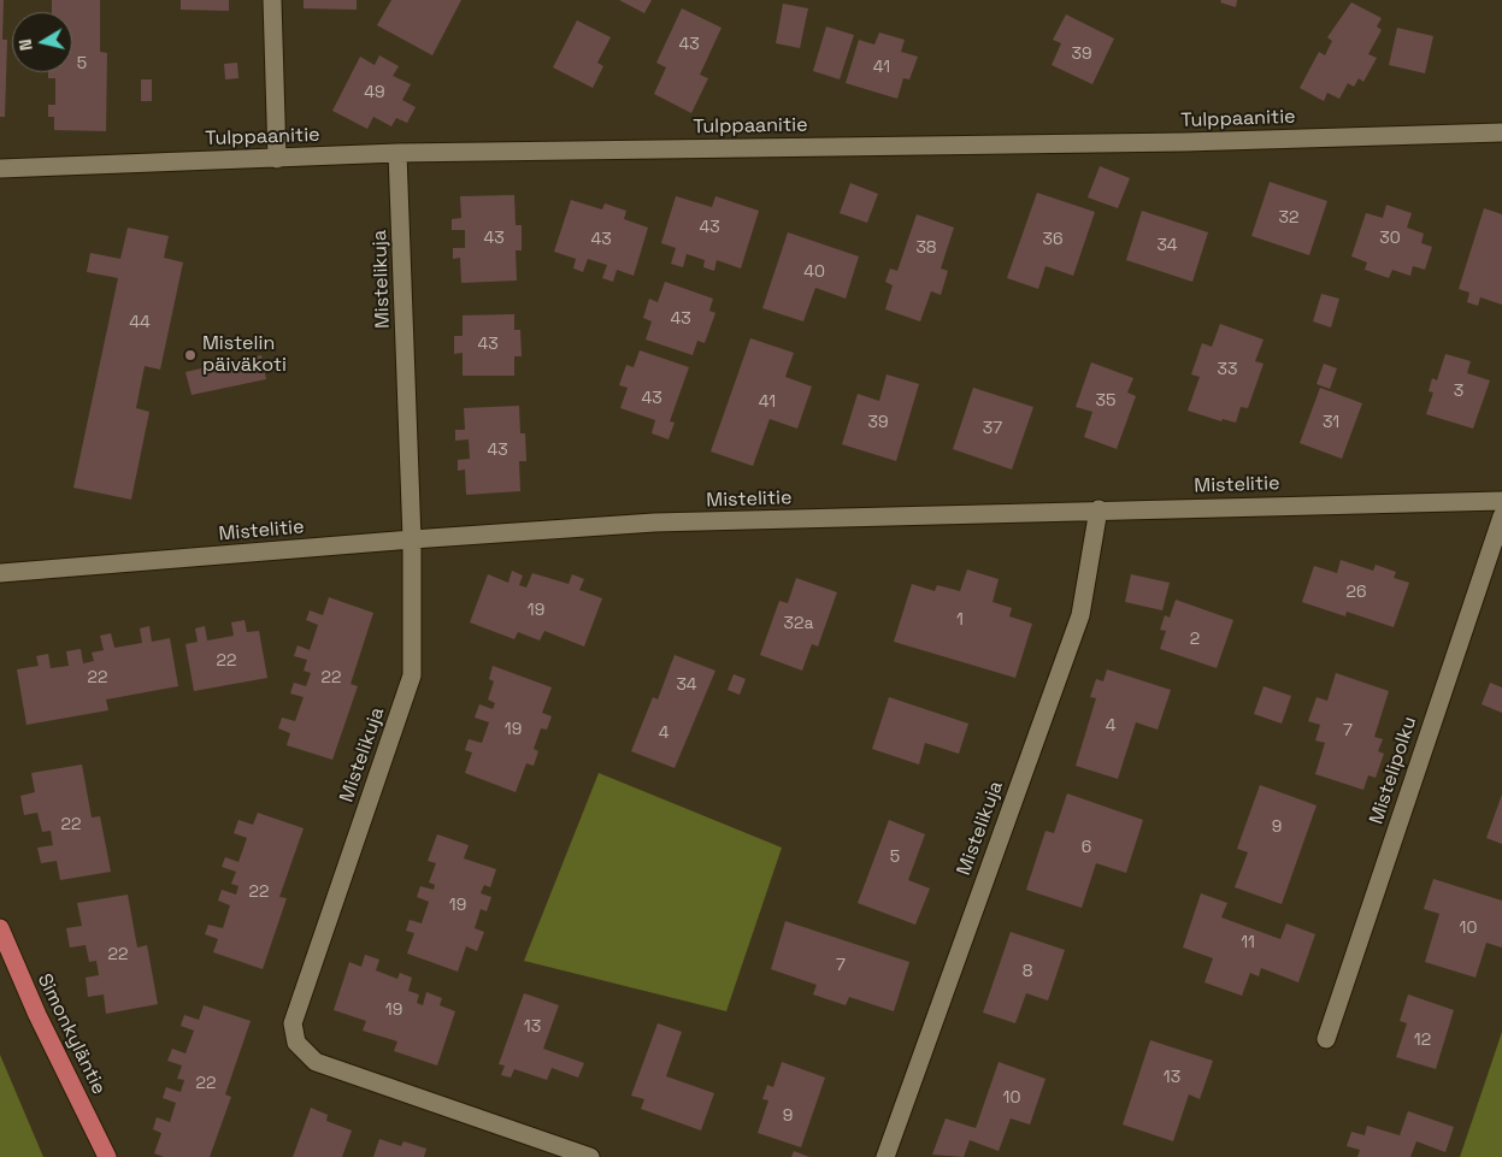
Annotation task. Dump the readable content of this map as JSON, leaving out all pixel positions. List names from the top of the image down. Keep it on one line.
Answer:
{"streets":{"main road":["Simonkyläntie"],"street":["Tulppaanitie","Mistelikuja","Mistelitie","Mistelipolku"]},"crossings":[["Tulppaanitie","Mistelikuja"],["Mistelikuja","Mistelitie"]],"places":["Mistelin päiväkoti"],"house_numbers":["43","39","5","41","49","32","43","43","30","43","36","34","38","40","43","44","43","33","3","43","35","41","39","31","37","43","26","19","1","32a","2","22","22","22","34","4","19","7","4","22","9","6","5","22","19","10","11","22","7","8","19","13","12","13","22","10","9"],"north":"left"}
